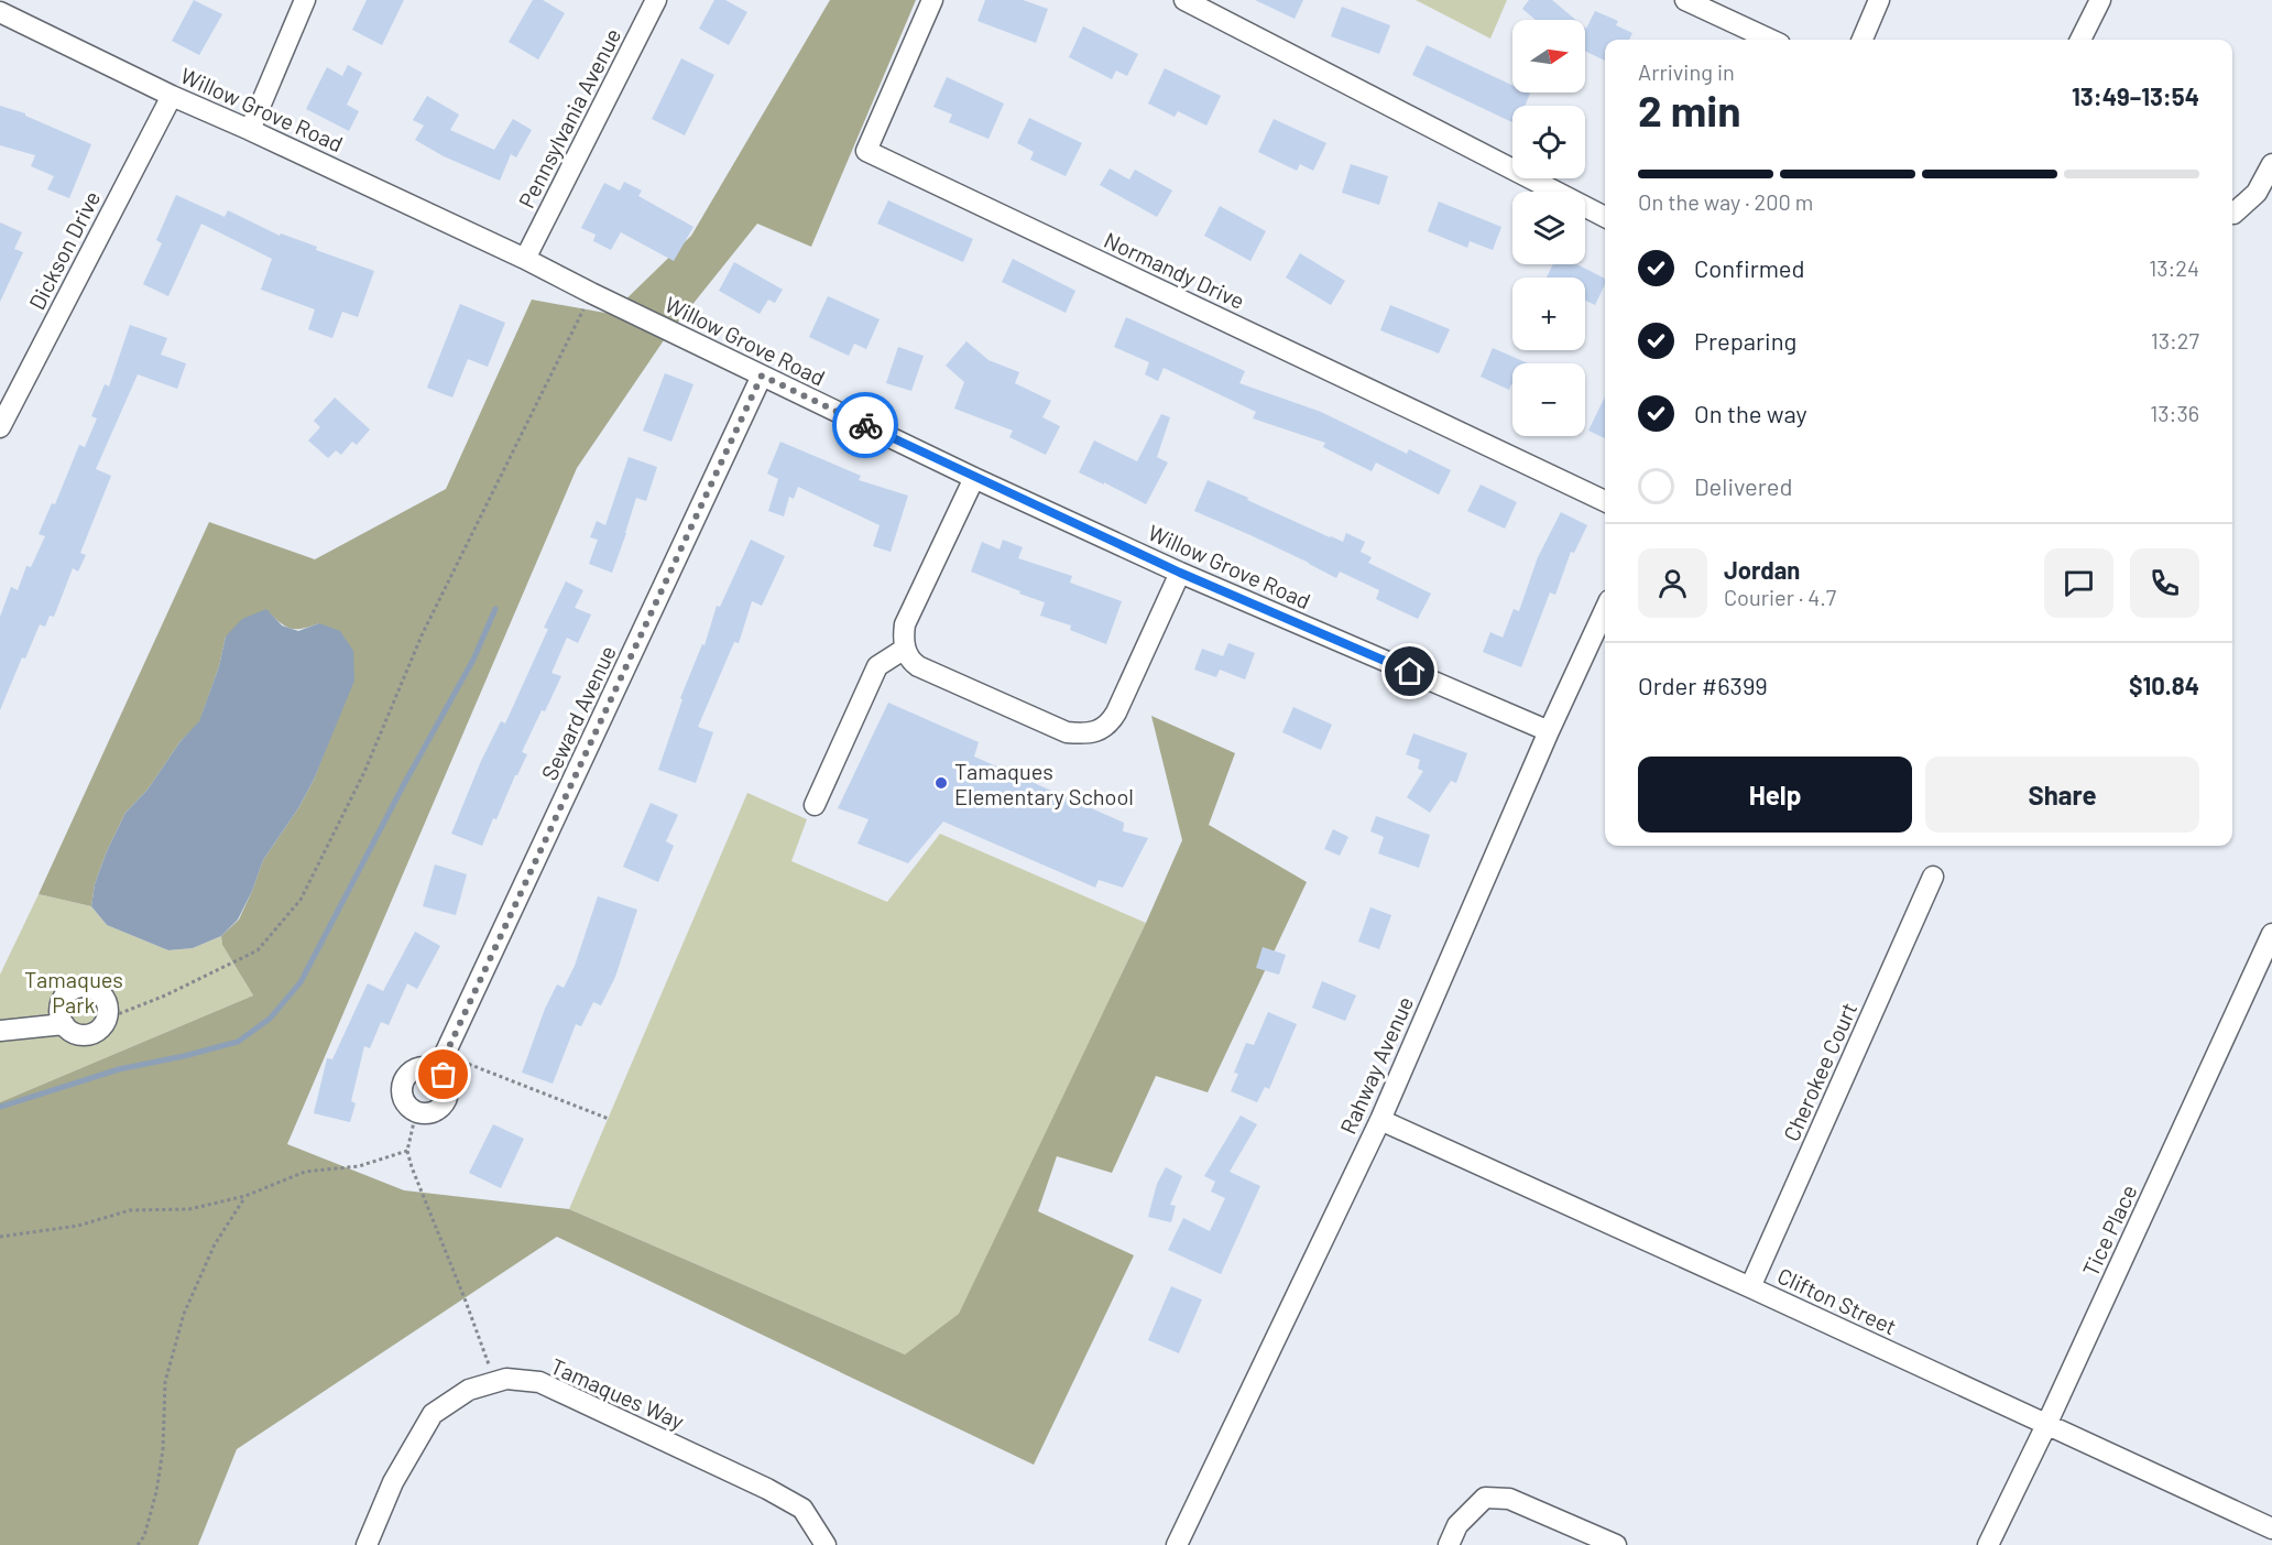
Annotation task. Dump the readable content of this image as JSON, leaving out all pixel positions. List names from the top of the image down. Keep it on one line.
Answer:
{"streets":{"street":["Willow Grove Road","Pennsylvania Avenue","Dickson Drive","Normandy Drive","Seward Avenue","Rahway Avenue","Cherokee Court","Tice Place","Clifton Street","Tamaques Way"]},"crossings":[["Willow Grove Road","Pennsylvania Avenue"],["Willow Grove Road","Dickson Drive"],["Willow Grove Road","Seward Avenue"],["Willow Grove Road","Rahway Avenue"],["Rahway Avenue","Clifton Street"],["Cherokee Court","Clifton Street"],["Tice Place","Clifton Street"]],"parks":["Tamaques Park"],"places":["Tamaques Elementary School"],"north":"right","page":{"map_buttons":["+","−"],"heading":["2 min","Arriving in","13:49–13:54"],"panel":["Jordan","Courier · 4.7","Order #6399","$10.84"],"bar":"On the way · 200 m","list":[["Confirmed","13:24"],["Preparing","13:27"],["On the way","13:36"],"Delivered"],"buttons":["Help","Share"]}}
